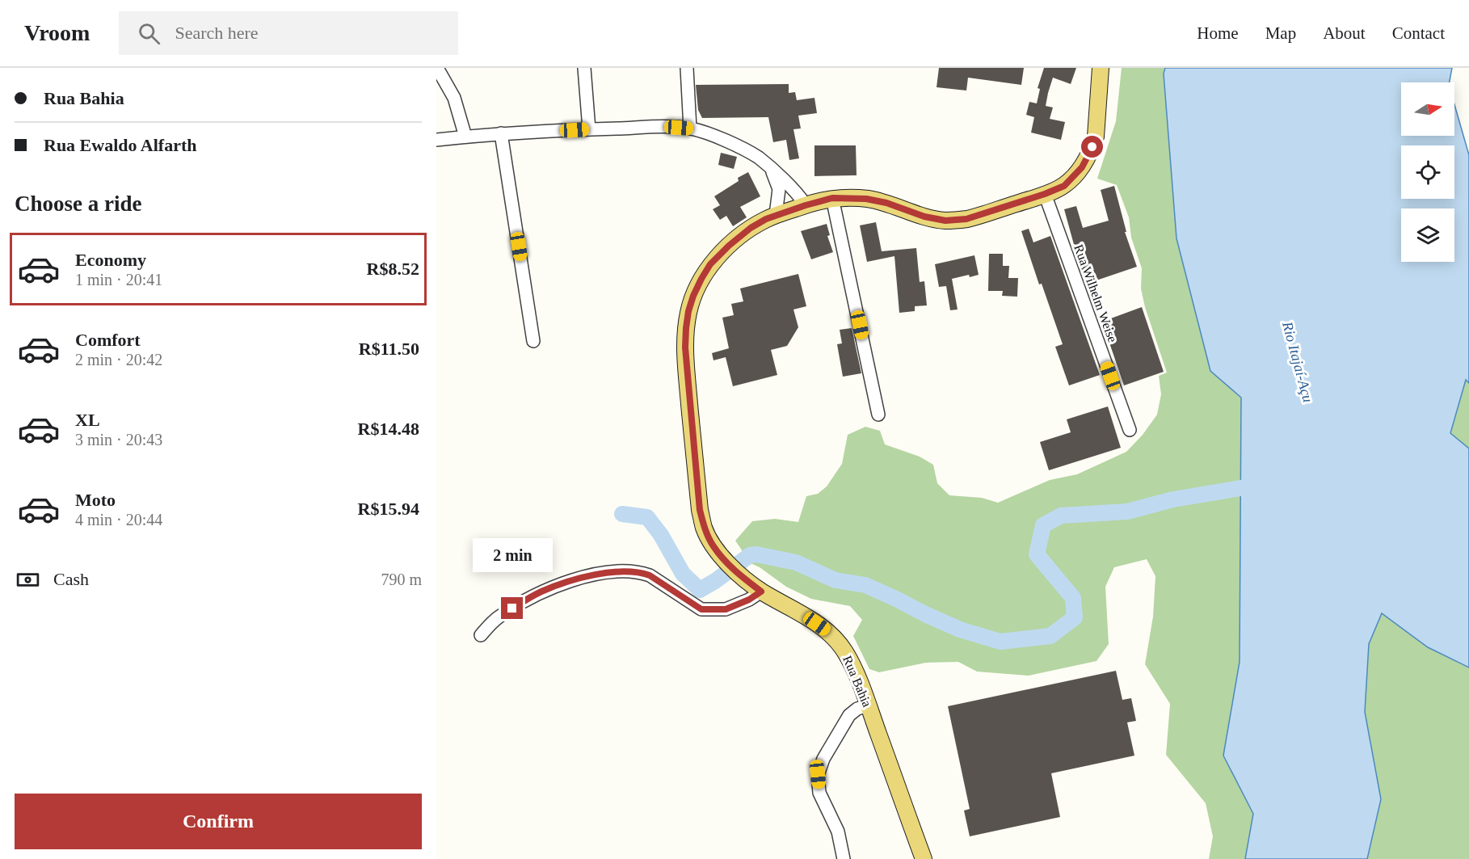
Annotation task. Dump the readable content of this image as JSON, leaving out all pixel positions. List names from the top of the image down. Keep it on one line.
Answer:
{"streets":{"main road":["Rua Bahia"],"street":["Rua Wilhelm Weise"]},"crossings":[["Rua Wilhelm Weise","Rua Bahia"]],"water":["Rio Itajaí-Açu"],"north":"right","page":{"header":"Vroom","search":"Search here","nav":["Home","Map","About","Contact"],"banner":["Rua Bahia","Rua Ewaldo Alfarth"],"heading":"Choose a ride","list":[{"name":"Economy","note":"1 min · 20:41","value":"R$8.52"},{"name":"Comfort","note":"2 min · 20:42","value":"R$11.50"},{"name":"XL","note":"3 min · 20:43","value":"R$14.48"},{"name":"Moto","note":"4 min · 20:44","value":"R$15.94"}],"bubble":"2 min","pay":["Cash","790 m"],"buttons":"Confirm"}}
